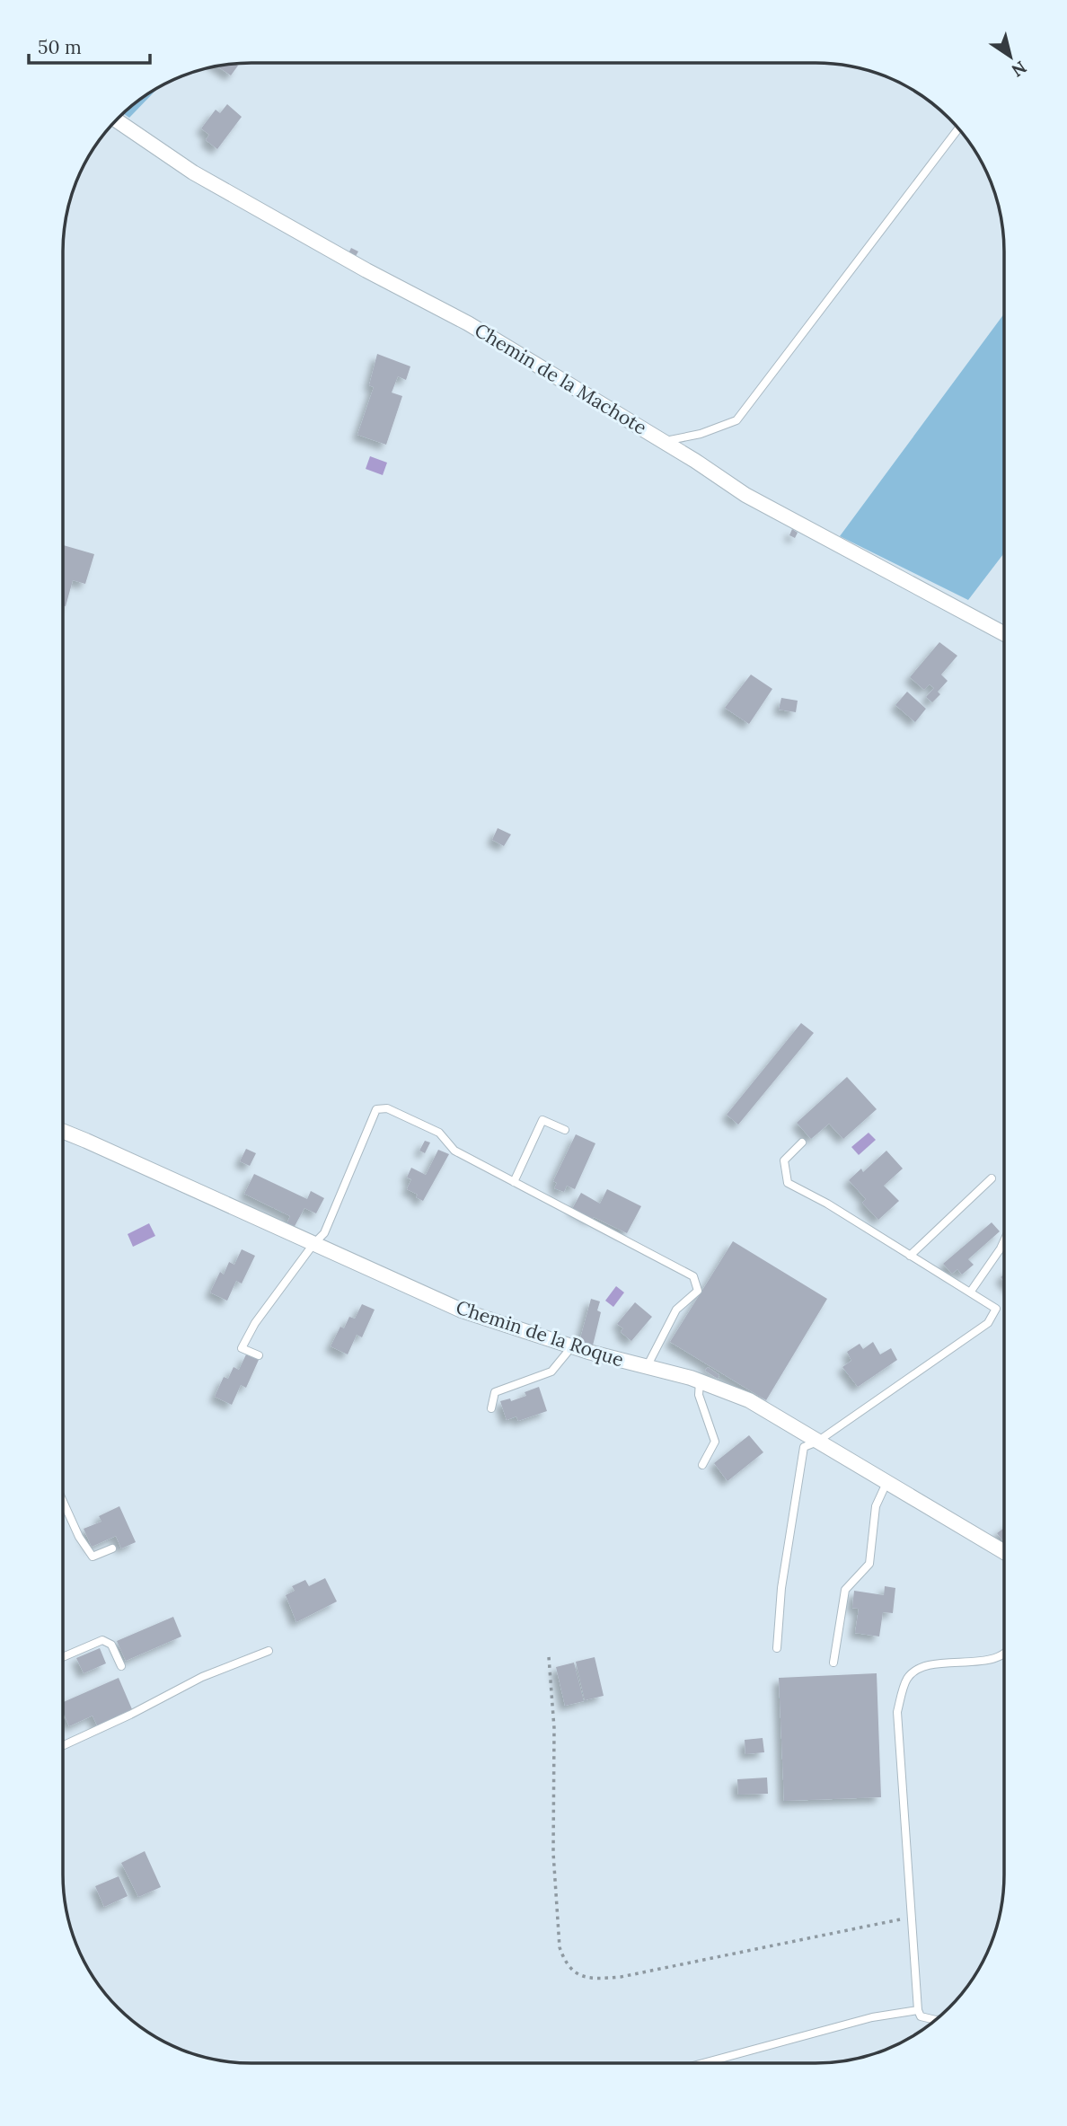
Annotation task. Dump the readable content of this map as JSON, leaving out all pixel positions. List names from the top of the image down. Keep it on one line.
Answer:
{"streets":{"street":["Chemin de la Machote","Chemin de la Roque"]},"scale_bar":"50 m","north":"bottom right"}
